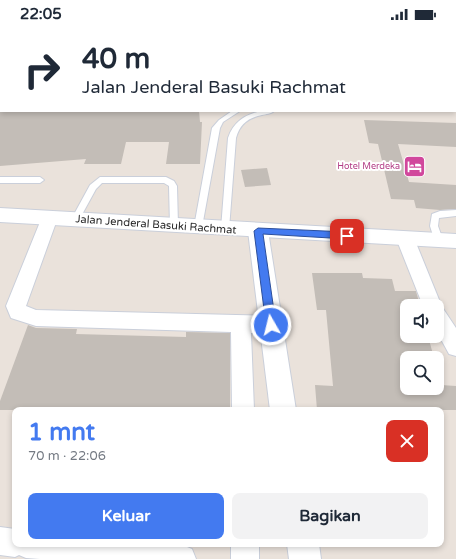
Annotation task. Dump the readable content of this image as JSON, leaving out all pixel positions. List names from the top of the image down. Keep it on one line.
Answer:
{"streets":{"main road":["Jalan Jenderal Basuki Rachmat"]},"places":{"hotel":["Hotel Merdeka"]},"page":{"status":"22:05","turn":["40 m","Jalan Jenderal Basuki Rachmat"],"heading":["1 mnt","70 m · 22:06"],"buttons":["Keluar","Bagikan"]}}
